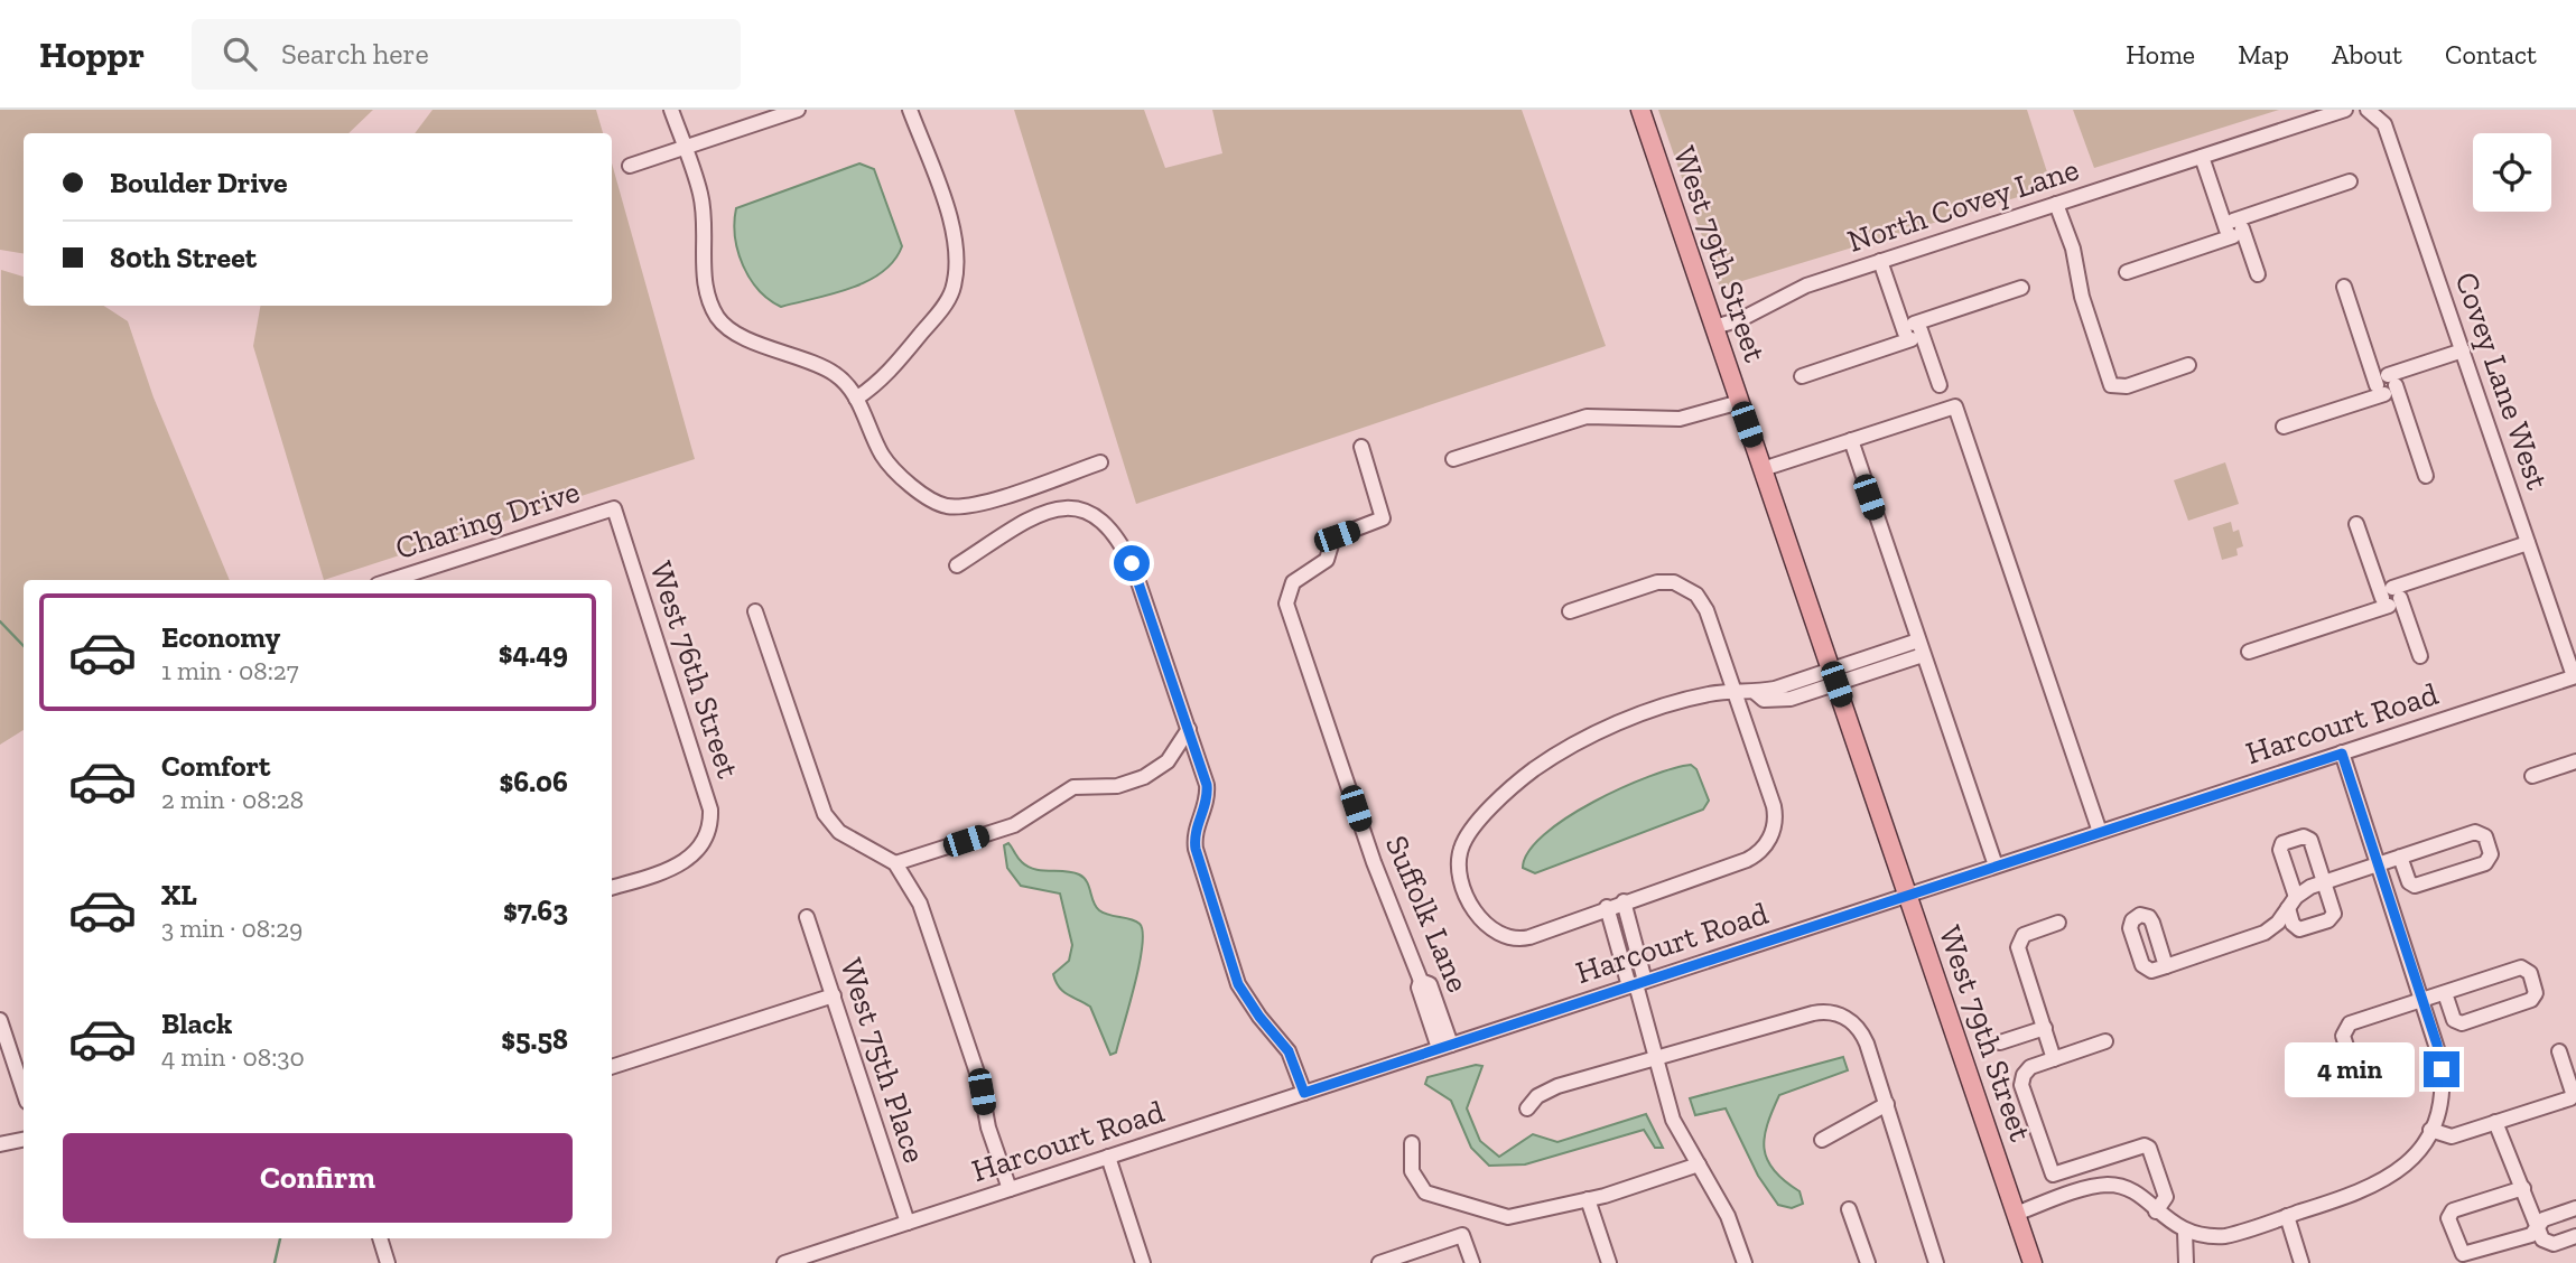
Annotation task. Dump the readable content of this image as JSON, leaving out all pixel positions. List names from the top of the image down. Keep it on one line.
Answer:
{"streets":{"main road":["West 79th Street"],"street":["North Covey Lane","Covey Lane West","Charing Drive","West 76th Street","Harcourt Road","Suffolk Lane","West 75th Place"]},"crossings":[["North Covey Lane","West 79th Street"],["West 79th Street","Harcourt Road"],["Covey Lane West","Harcourt Road"],["Charing Drive","West 76th Street"],["Harcourt Road","Suffolk Lane"],["Harcourt Road","West 75th Place"]],"page":{"header":"Hoppr","search":"Search here","nav":["Home","Map","About","Contact"],"banner":["Boulder Drive","80th Street"],"list":[{"name":"Economy","note":"1 min · 08:27","value":"$4.49"},{"name":"Comfort","note":"2 min · 08:28","value":"$6.06"},{"name":"XL","note":"3 min · 08:29","value":"$7.63"},{"name":"Black","note":"4 min · 08:30","value":"$5.58"}],"bubble":"4 min","buttons":"Confirm"}}
